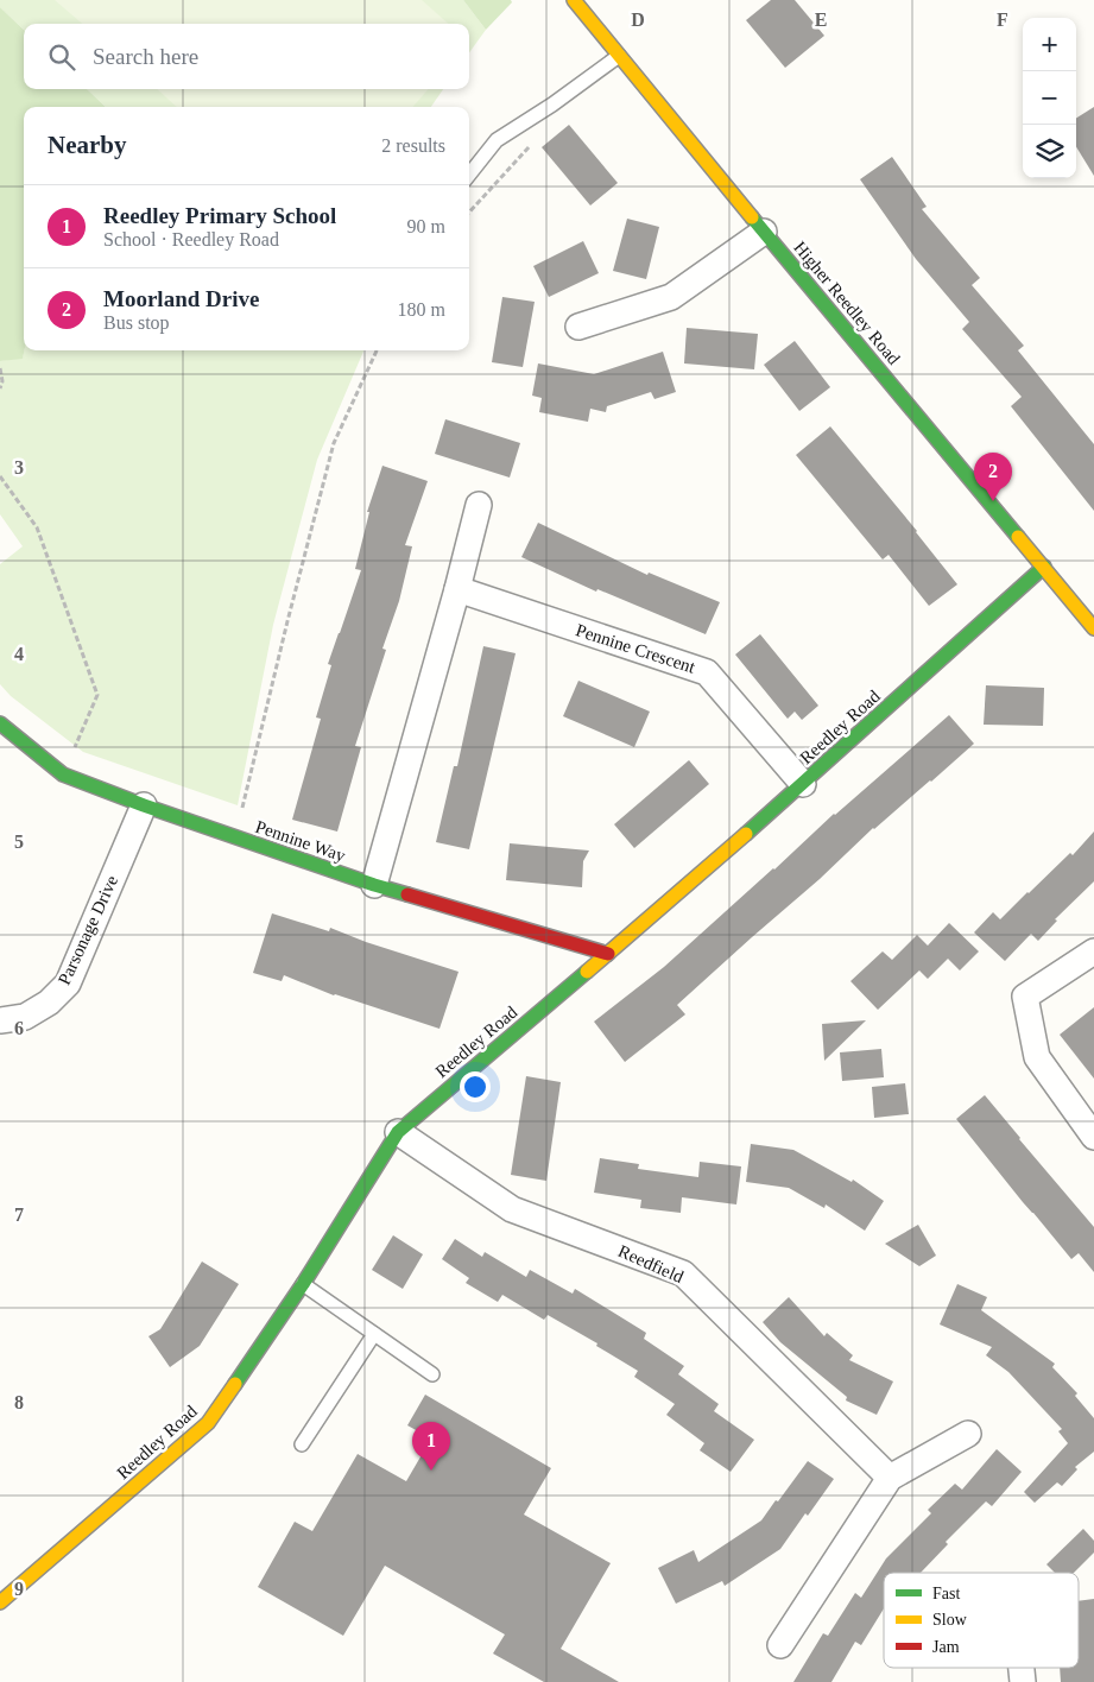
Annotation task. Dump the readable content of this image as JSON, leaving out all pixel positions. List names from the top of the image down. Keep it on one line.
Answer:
{"streets":{"street":["Higher Reedley Road","Pennine Crescent","Reedley Road","Pennine Way","Parsonage Drive","Reedfield"]},"crossings":[["Higher Reedley Road","Reedley Road"],["Pennine Crescent","Reedley Road"],["Reedley Road","Pennine Way"],["Reedley Road","Reedfield"],["Pennine Way","Parsonage Drive"]],"legend":["Fast","Slow","Jam"],"page":{"map_buttons":["+","−"],"search":"Search here","heading":["Nearby","2 results"],"list":[{"mark":"1","name":"Reedley Primary School","note":"School · Reedley Road","value":"90 m"},{"mark":"2","name":"Moorland Drive","note":"Bus stop","value":"180 m"}],"pins":["2","1"]},"grid":{"columns":["D","E","F"],"rows":["3","4","5","6","7","8","9"]}}
